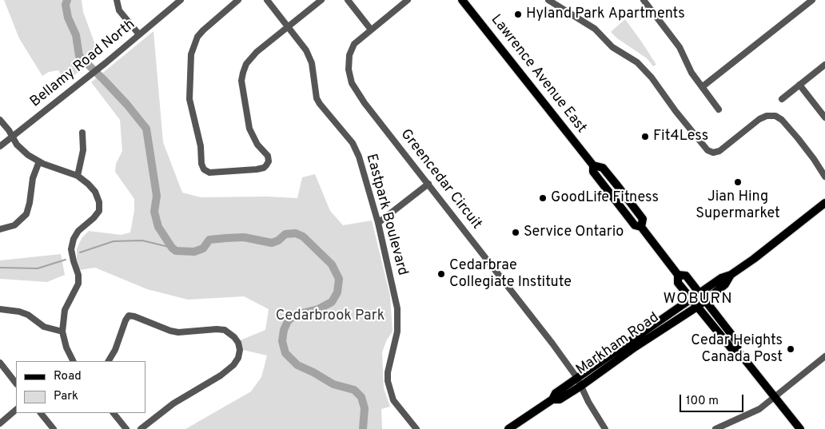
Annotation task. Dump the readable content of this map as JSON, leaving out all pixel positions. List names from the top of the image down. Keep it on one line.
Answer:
{"streets":{"main road":["Lawrence Avenue East","Markham Road"],"street":["Bellamy Road North","Greencedar Circuit","Eastpark Boulevard"]},"crossings":[["Lawrence Avenue East","Markham Road"],["Greencedar Circuit","Markham Road"]],"districts":["WOBURN"],"parks":["Cedarbrook Park"],"places":["Hyland Park Apartments","Fit4Less","Jian Hing Supermarket","GoodLife Fitness","Service Ontario","Cedarbrae Collegiate Institute","Cedar Heights Canada Post"],"legend":["Road","Park"],"scale_bar":"100 m"}
